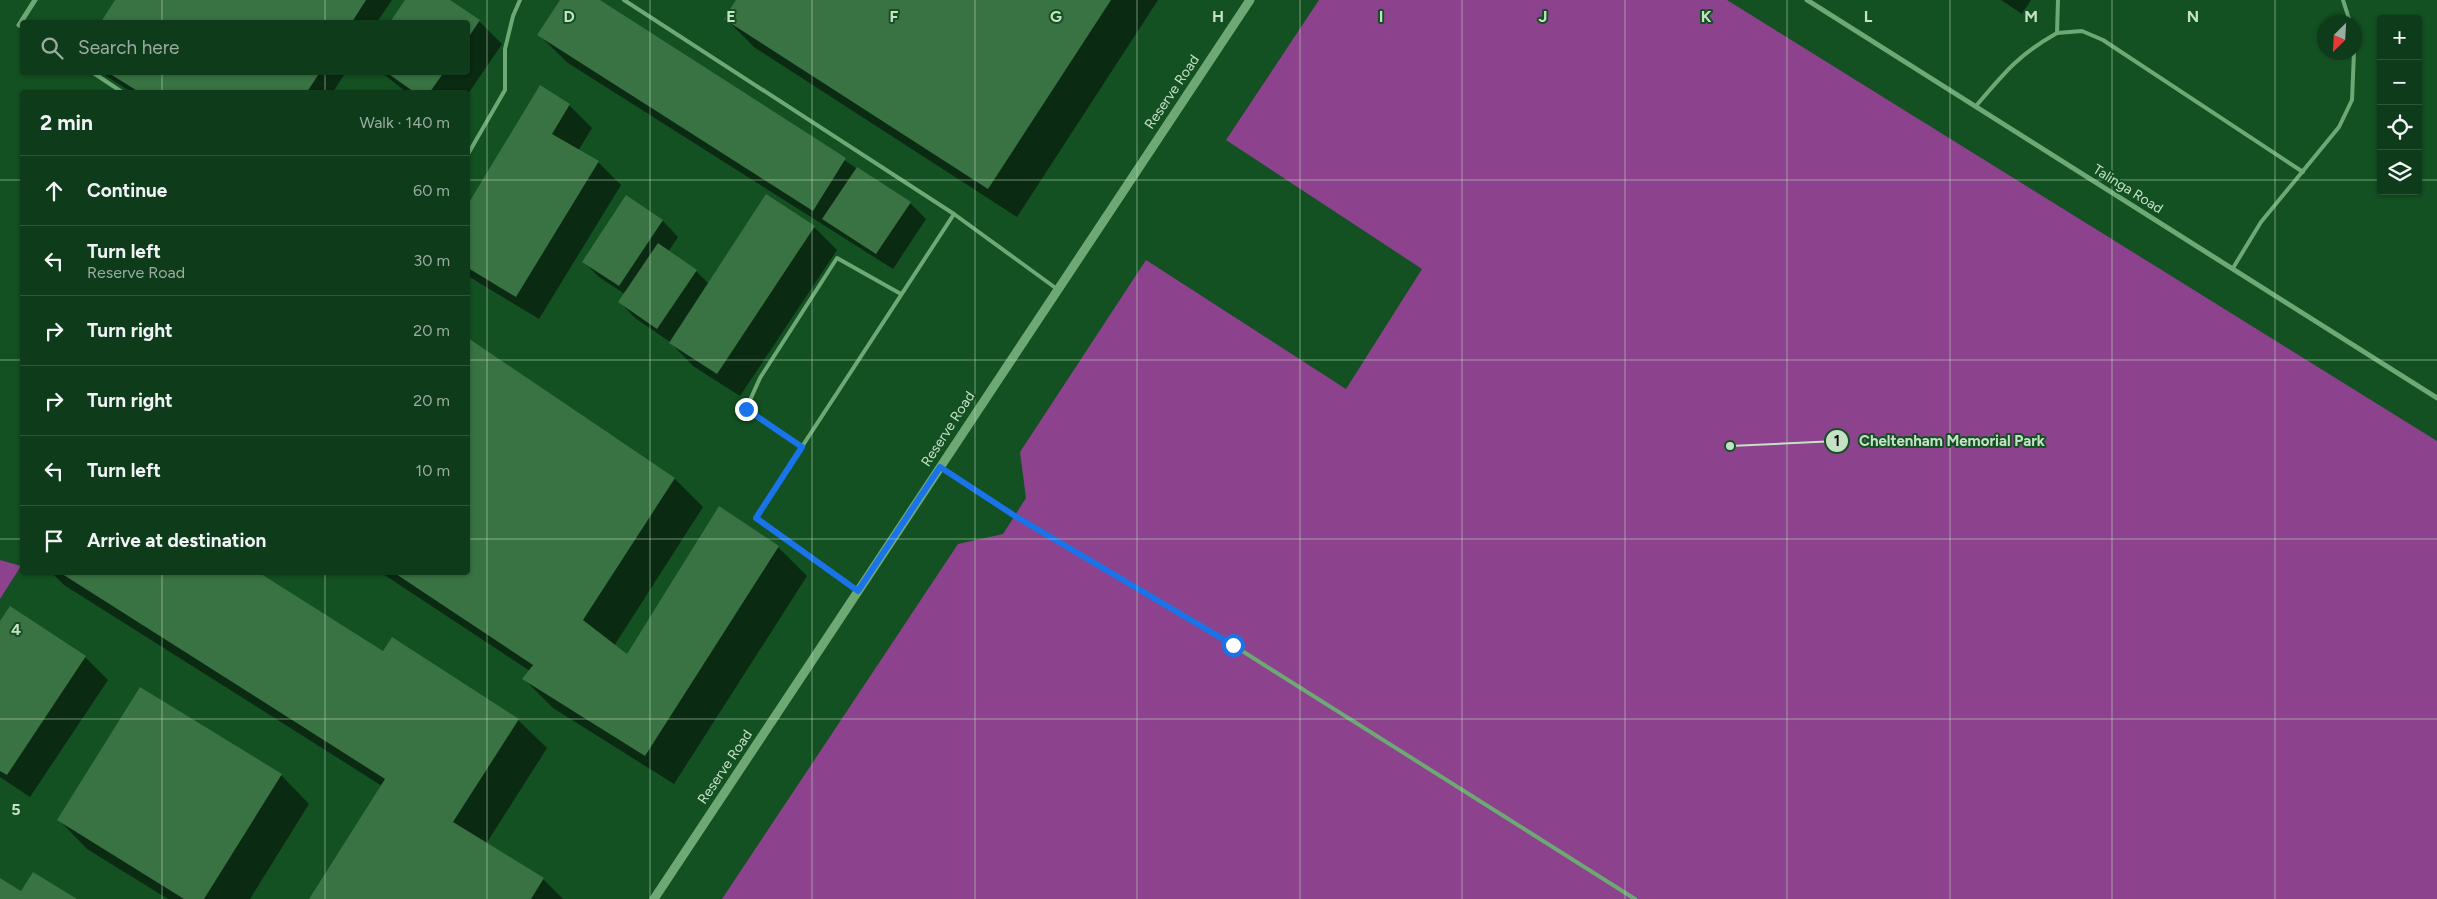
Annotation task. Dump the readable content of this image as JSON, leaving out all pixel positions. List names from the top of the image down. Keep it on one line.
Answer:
{"streets":{"street":["Reserve Road","Talinga Road"]},"places":["Cheltenham Memorial Park"],"north":"bottom left","page":{"map_buttons":["+","−"],"search":"Search here","heading":["2 min","Walk · 140 m"],"list":[["Continue","60 m"],["Turn left","Reserve Road","30 m"],["Turn right","20 m"],["Turn right","20 m"],["Turn left","10 m"],"Arrive at destination"]},"grid":{"columns":["D","E","F","G","H","I","J","K","L","M","N"],"rows":["4","5"]}}
